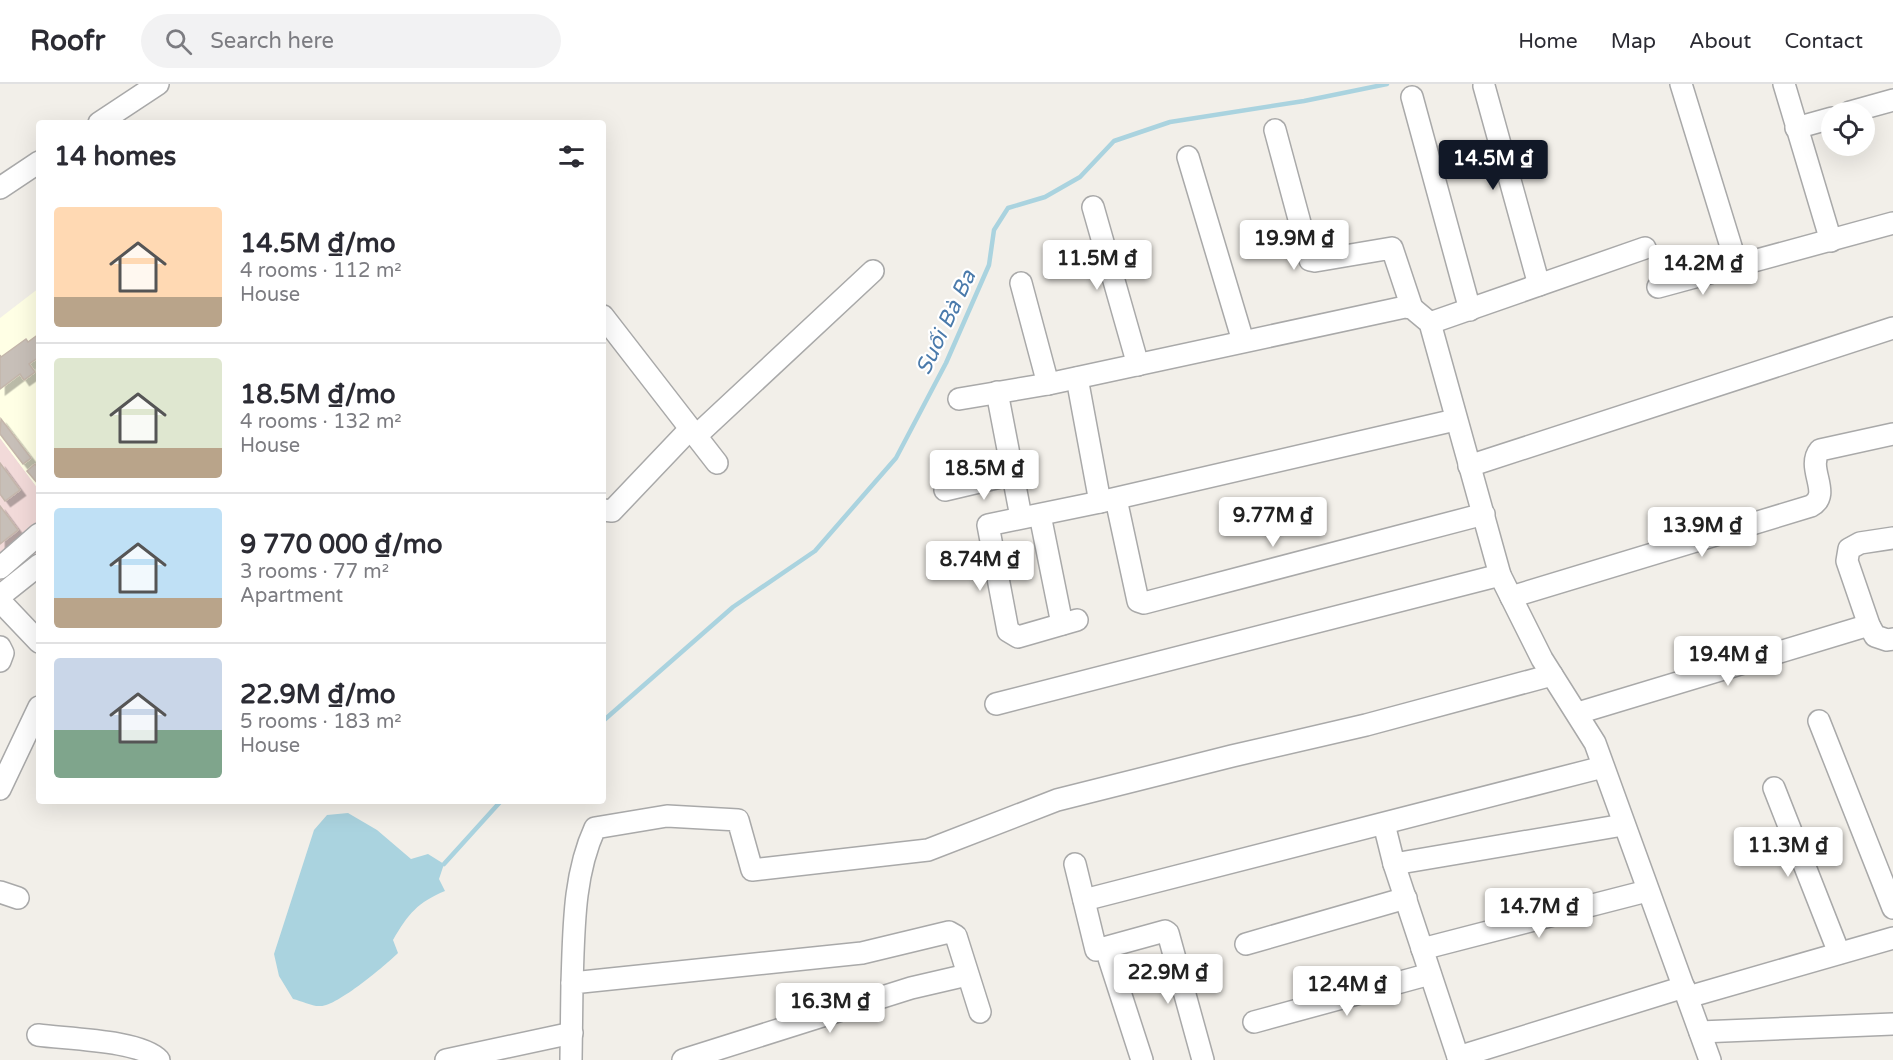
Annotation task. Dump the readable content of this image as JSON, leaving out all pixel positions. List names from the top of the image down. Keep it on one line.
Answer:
{"water":["Suối Bà Ba"],"page":{"header":"Roofr","search":"Search here","nav":["Home","Map","About","Contact"],"heading":"14 homes","price":["14.5M ₫","19.9M ₫","11.5M ₫","14.2M ₫","18.5M ₫","9.77M ₫","13.9M ₫","8.74M ₫","19.4M ₫","11.3M ₫","14.7M ₫","22.9M ₫","12.4M ₫","16.3M ₫"],"list":[{"name":"14.5M ₫/mo","note":"4 rooms · 112 m² · House"},{"name":"18.5M ₫/mo","note":"4 rooms · 132 m² · House"},{"name":"9 770 000 ₫/mo","note":"3 rooms · 77 m² · Apartment"},{"name":"22.9M ₫/mo","note":"5 rooms · 183 m² · House"}]}}
